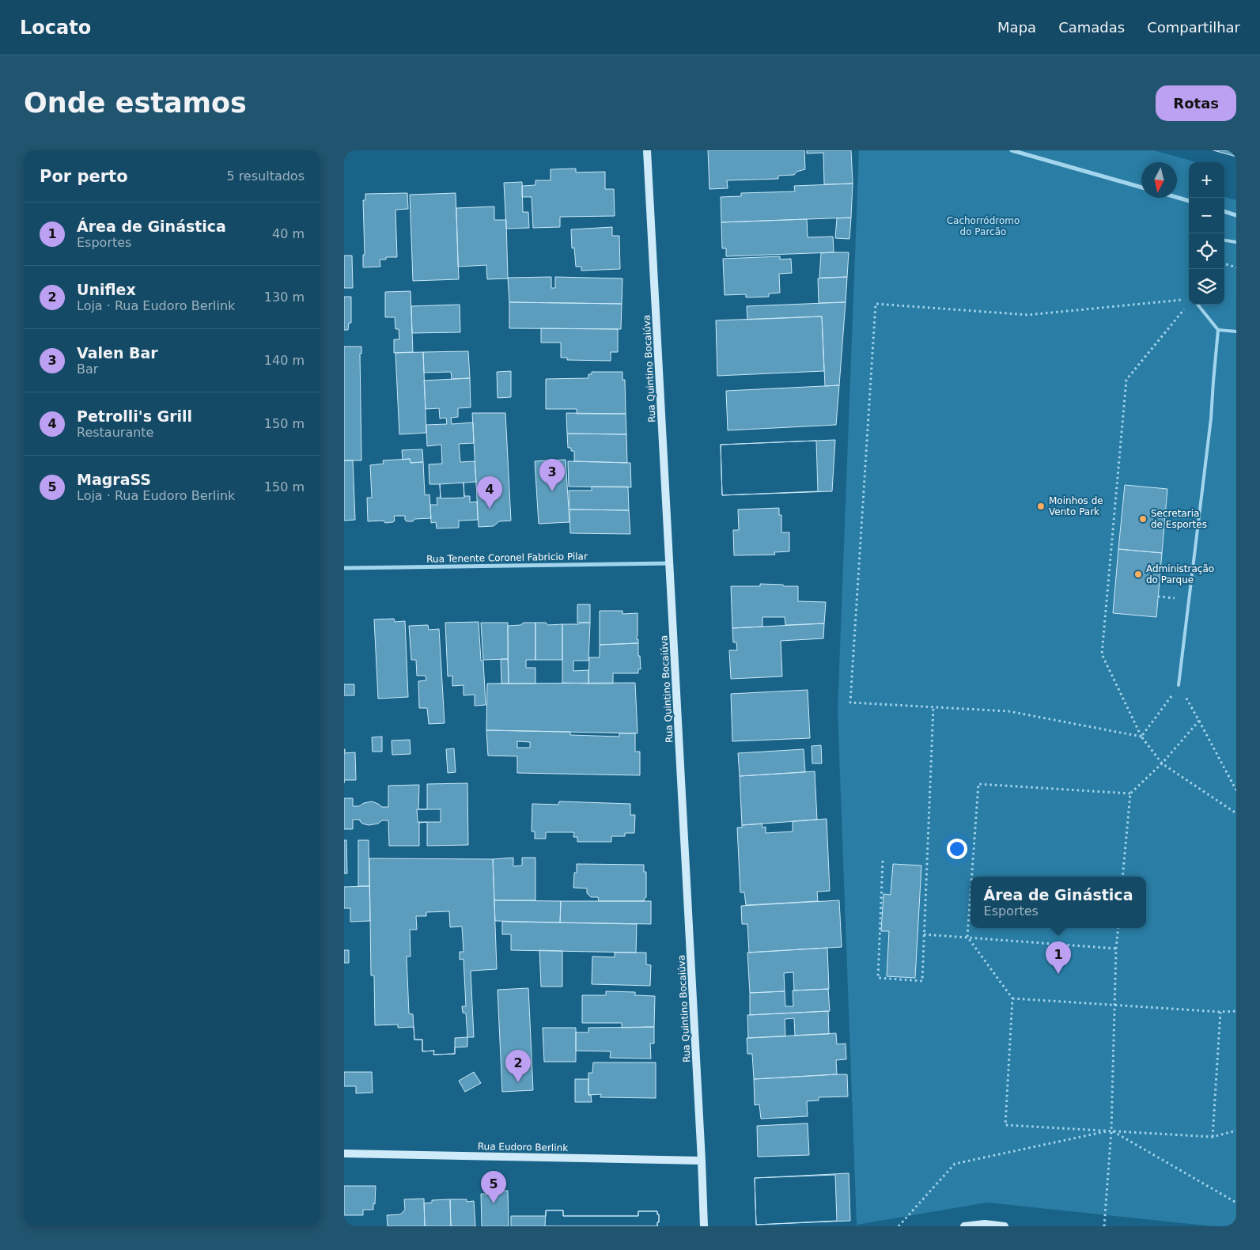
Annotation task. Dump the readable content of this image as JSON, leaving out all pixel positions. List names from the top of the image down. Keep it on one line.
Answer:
{"streets":{"street":["Rua Quintino Bocaiúva","Rua Tenente Coronel Fabricio Pilar","Rua Eudoro Berlink"]},"crossings":[["Rua Quintino Bocaiúva","Rua Tenente Coronel Fabricio Pilar"],["Rua Quintino Bocaiúva","Rua Eudoro Berlink"]],"parks":["Cachorródromo do Parcão"],"places":["Moinhos de Vento Park","Secretaria de Esportes","Administração do Parque"],"north":"bottom","page":{"header":"Locato","nav":["Mapa","Camadas","Compartilhar"],"buttons":"Rotas","title":"Onde estamos","heading":["Por perto","5 resultados"],"map_buttons":["+","−"],"list":[{"mark":"1","name":"Área de Ginástica","note":"Esportes","value":"40 m"},{"mark":"2","name":"Uniflex","note":"Loja · Rua Eudoro Berlink","value":"130 m"},{"mark":"3","name":"Valen Bar","note":"Bar","value":"140 m"},{"mark":"4","name":"Petrolli's Grill","note":"Restaurante","value":"150 m"},{"mark":"5","name":"MagraSS","note":"Loja · Rua Eudoro Berlink","value":"150 m"}],"pins":["3","4","1","2","5"],"popup":["Área de Ginástica","Esportes"]}}
